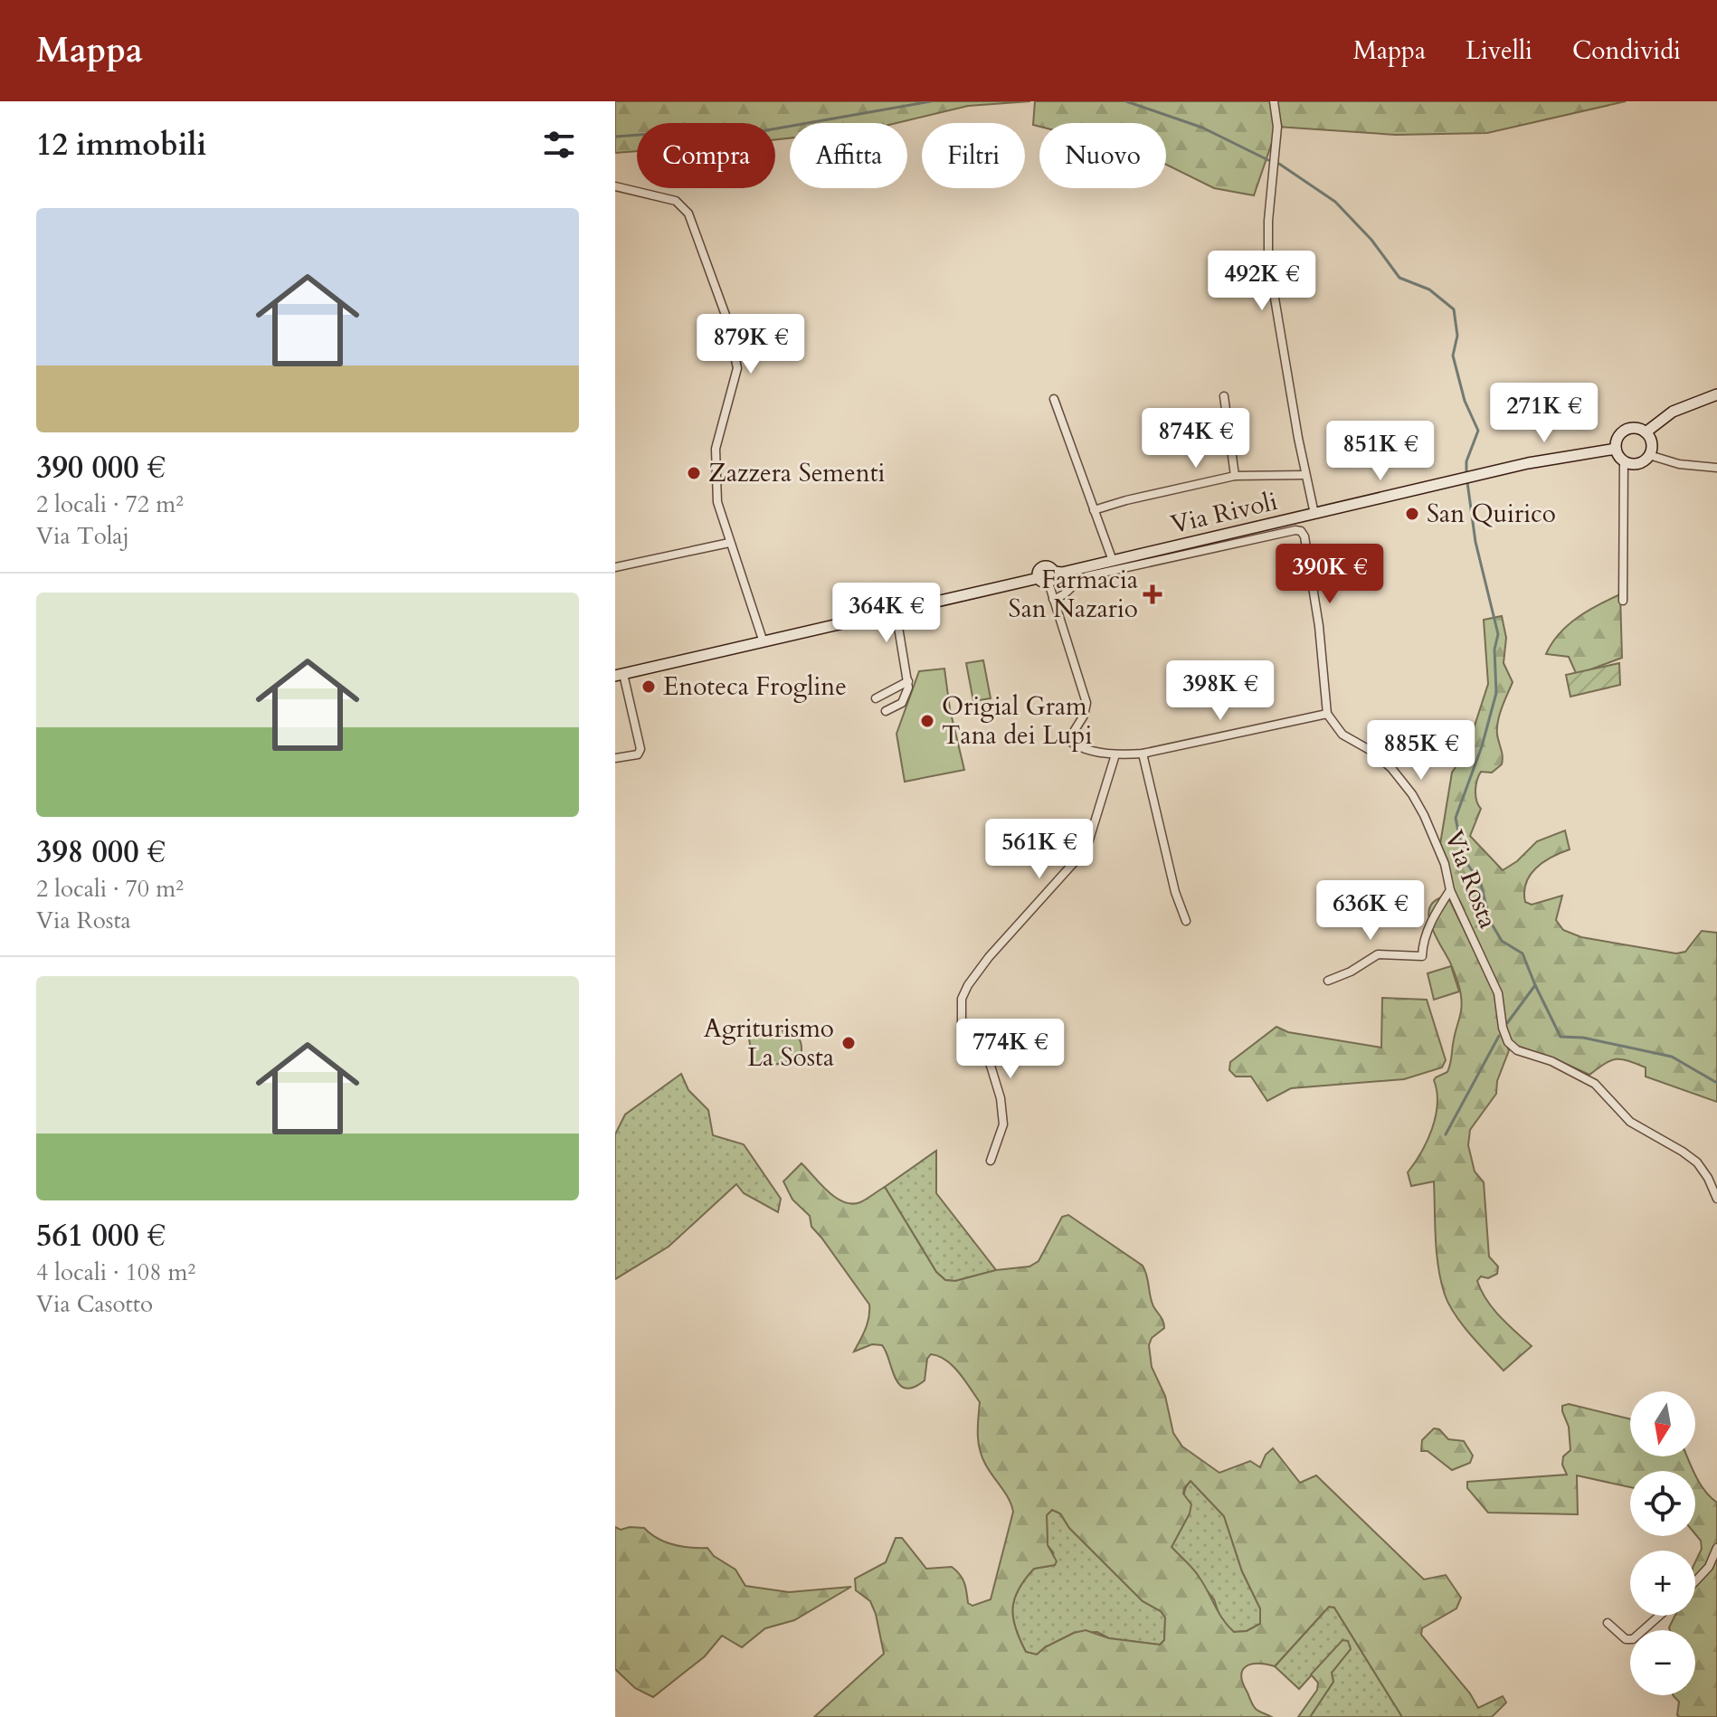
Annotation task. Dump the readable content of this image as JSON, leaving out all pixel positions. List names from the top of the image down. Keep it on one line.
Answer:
{"streets":{"street":["Via Rivoli","Via Rosta"]},"places":{"other":["Zazzera Sementi","San Quirico","Enoteca Frogline","Origial Gram Tana dei Lupi","Agriturismo La Sosta"],"health":["Farmacia San Nazario"]},"north":"bottom","page":{"header":"Mappa","nav":["Mappa","Livelli","Condividi"],"heading":"12 immobili","chip":["Compra","Affitta","Filtri","Nuovo"],"list":[{"name":"390 000 €","note":"2 locali · 72 m² · Via Tolaj"},{"name":"398 000 €","note":"2 locali · 70 m² · Via Rosta"},{"name":"561 000 €","note":"4 locali · 108 m² · Via Casotto"}],"price":["492K €","879K €","271K €","874K €","851K €","390K €","364K €","398K €","885K €","561K €","636K €","774K €"],"map_buttons":["+","−"]}}
